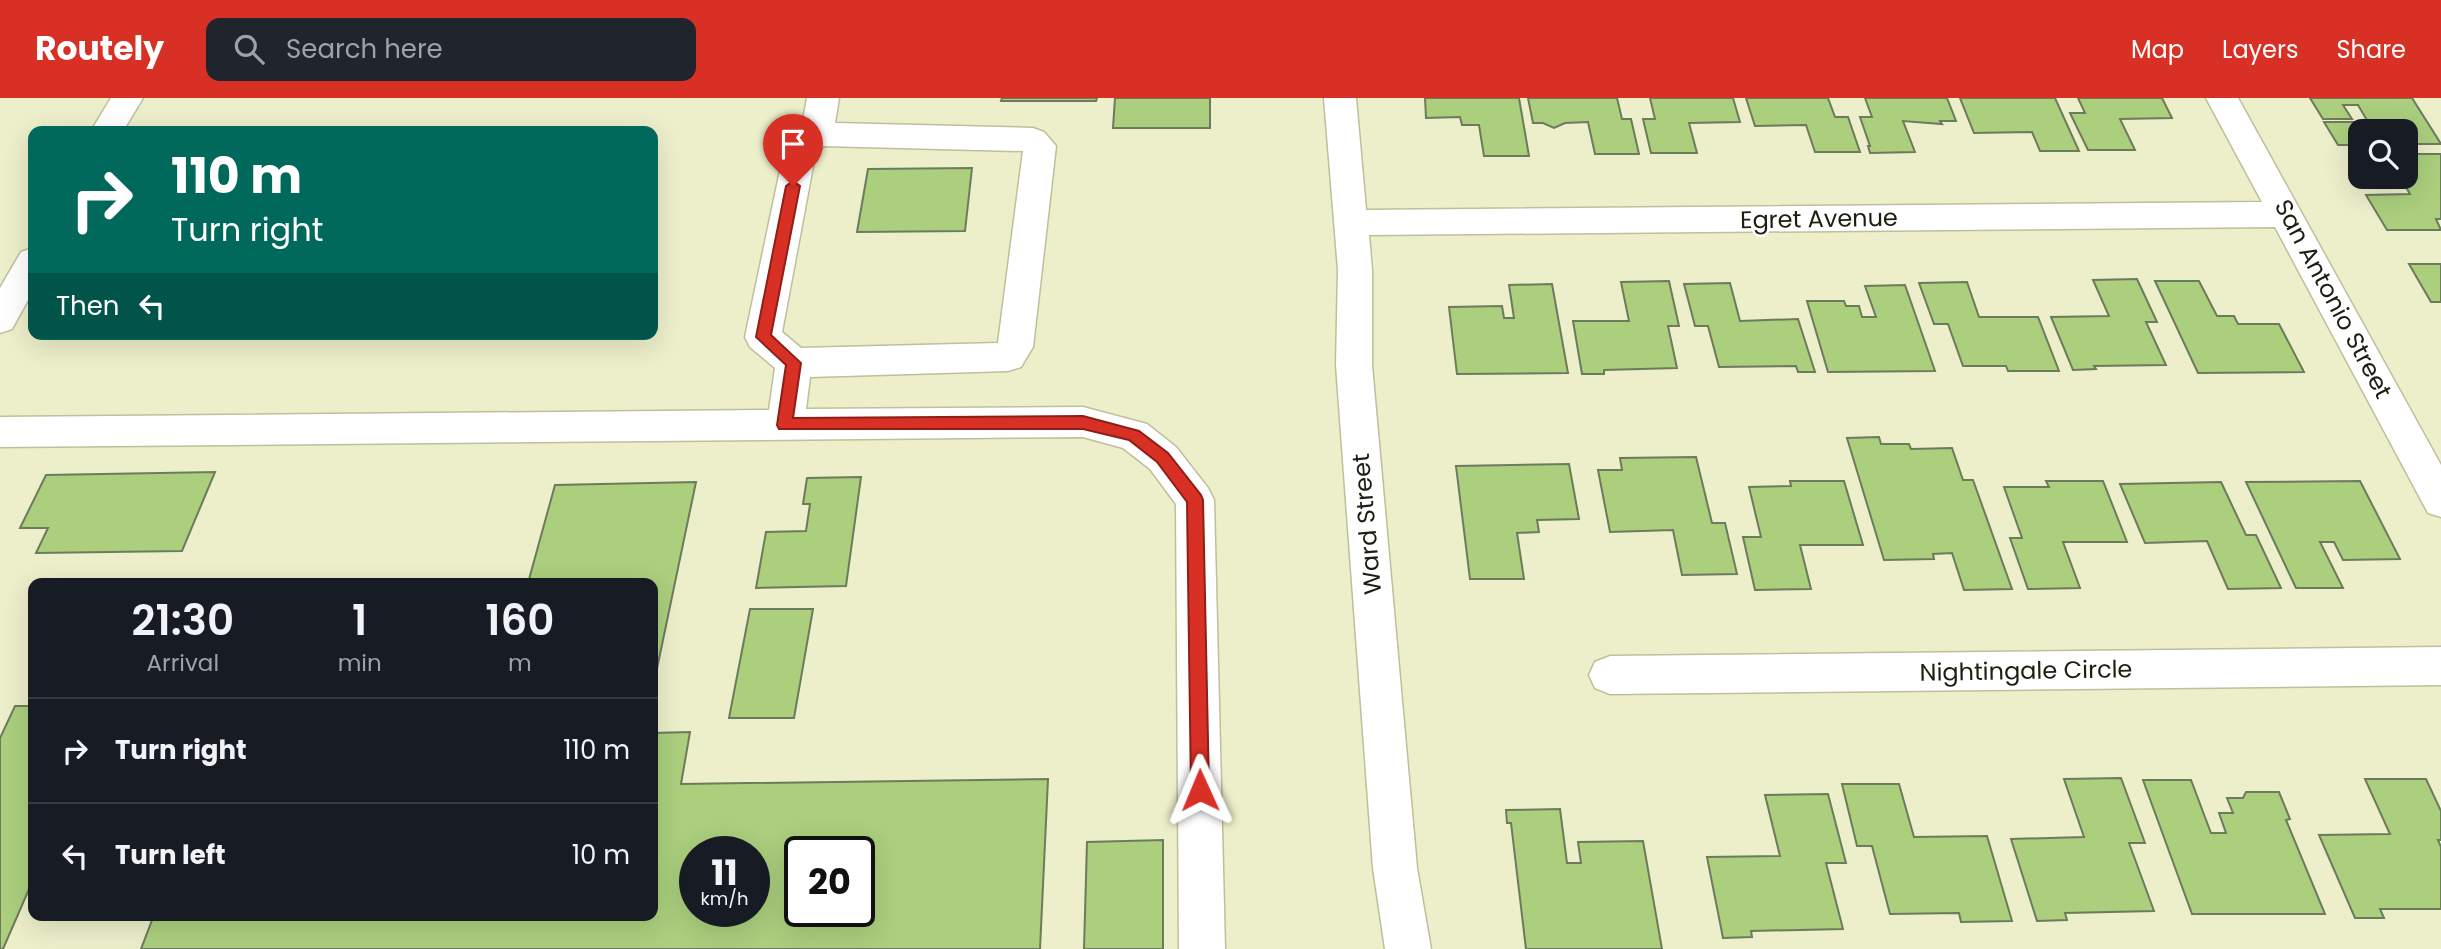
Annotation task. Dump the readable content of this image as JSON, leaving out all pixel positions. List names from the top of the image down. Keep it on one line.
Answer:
{"streets":{"street":["Egret Avenue","San Antonio Street","Ward Street","Nightingale Circle"]},"crossings":[["Egret Avenue","San Antonio Street"],["Egret Avenue","Ward Street"]],"page":{"header":"Routely","search":"Search here","nav":["Map","Layers","Share"],"turn":["110 m","Turn right"],"then":"Then","eta":["21:30","Arrival","1","min","160","m"],"list":[{"name":"Turn right","value":"110 m"},{"name":"Turn left","value":"10 m"}],"speed":"11 km/h","limit":"20"}}
